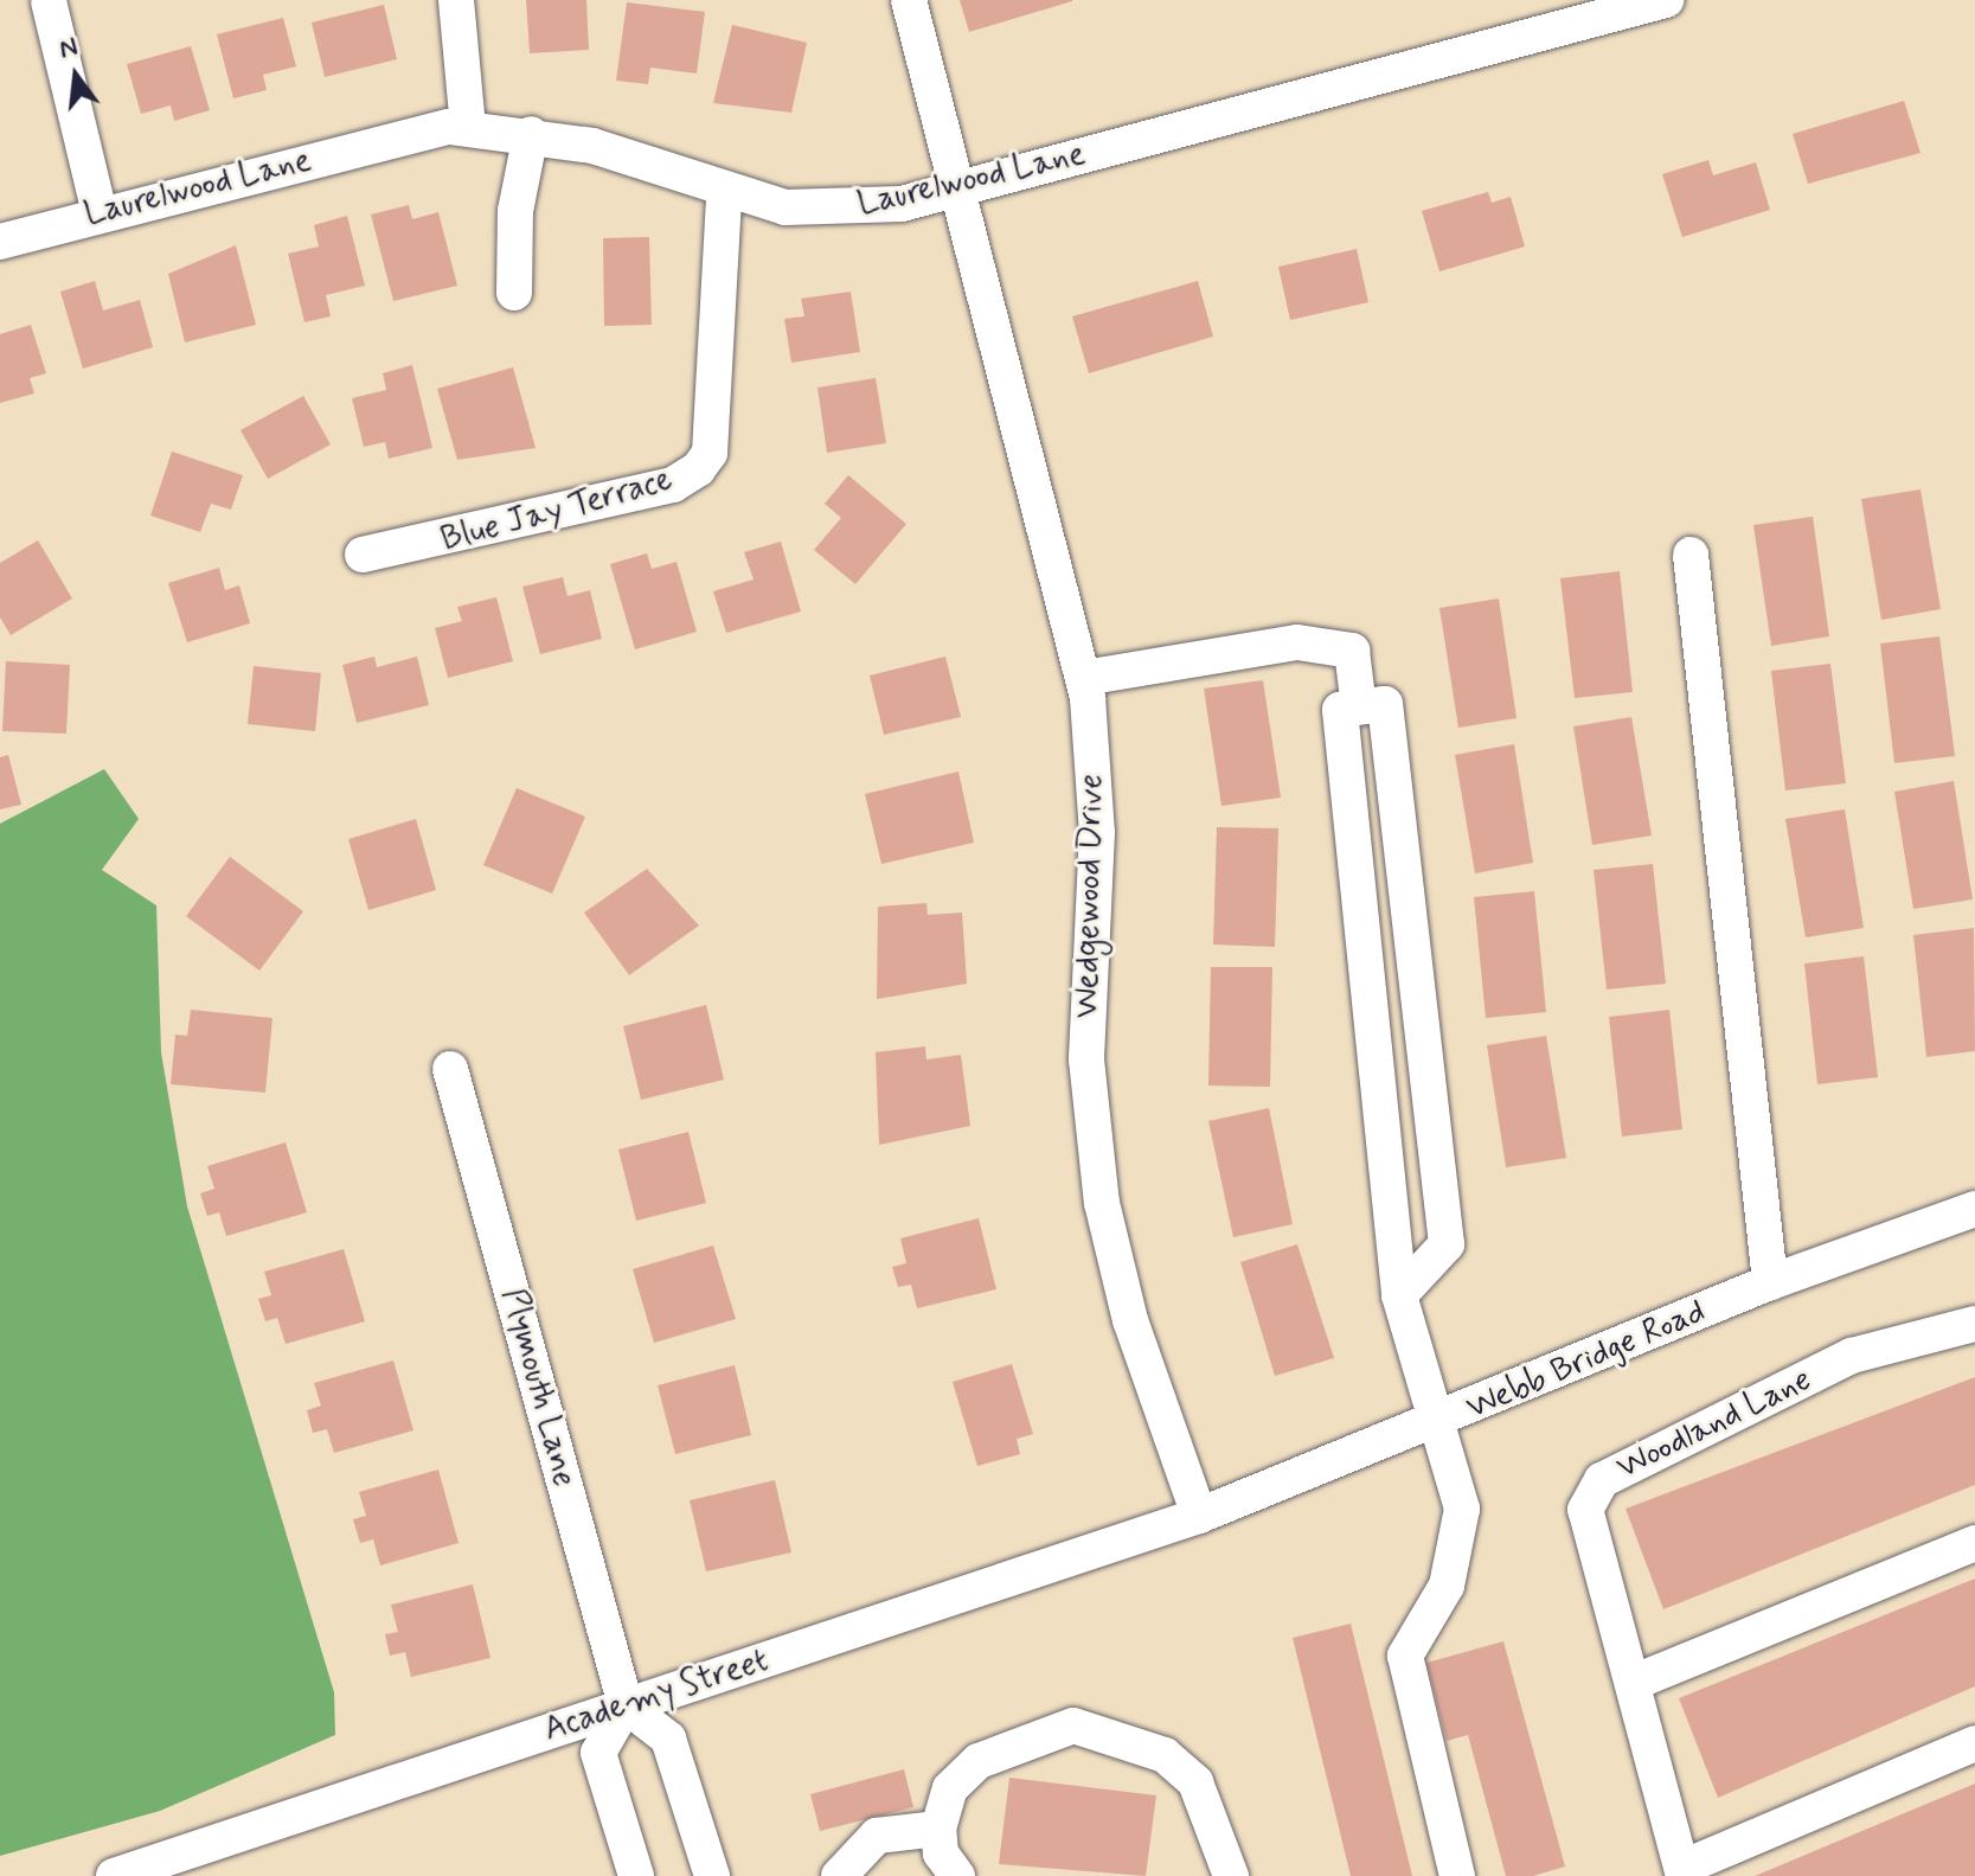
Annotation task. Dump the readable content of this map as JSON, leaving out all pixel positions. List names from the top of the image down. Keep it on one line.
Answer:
{"streets":{"street":["Laurelwood Lane","Blue Jay Terrace","Wedgewood Drive","Webb Bridge Road","Plymouth Lane","Woodland Lane","Academy Street"]},"crossings":[["Laurelwood Lane","Blue Jay Terrace"],["Laurelwood Lane","Wedgewood Drive"],["Wedgewood Drive","Webb Bridge Road"],["Wedgewood Drive","Academy Street"],["Webb Bridge Road","Academy Street"],["Plymouth Lane","Academy Street"]],"north":"top"}
